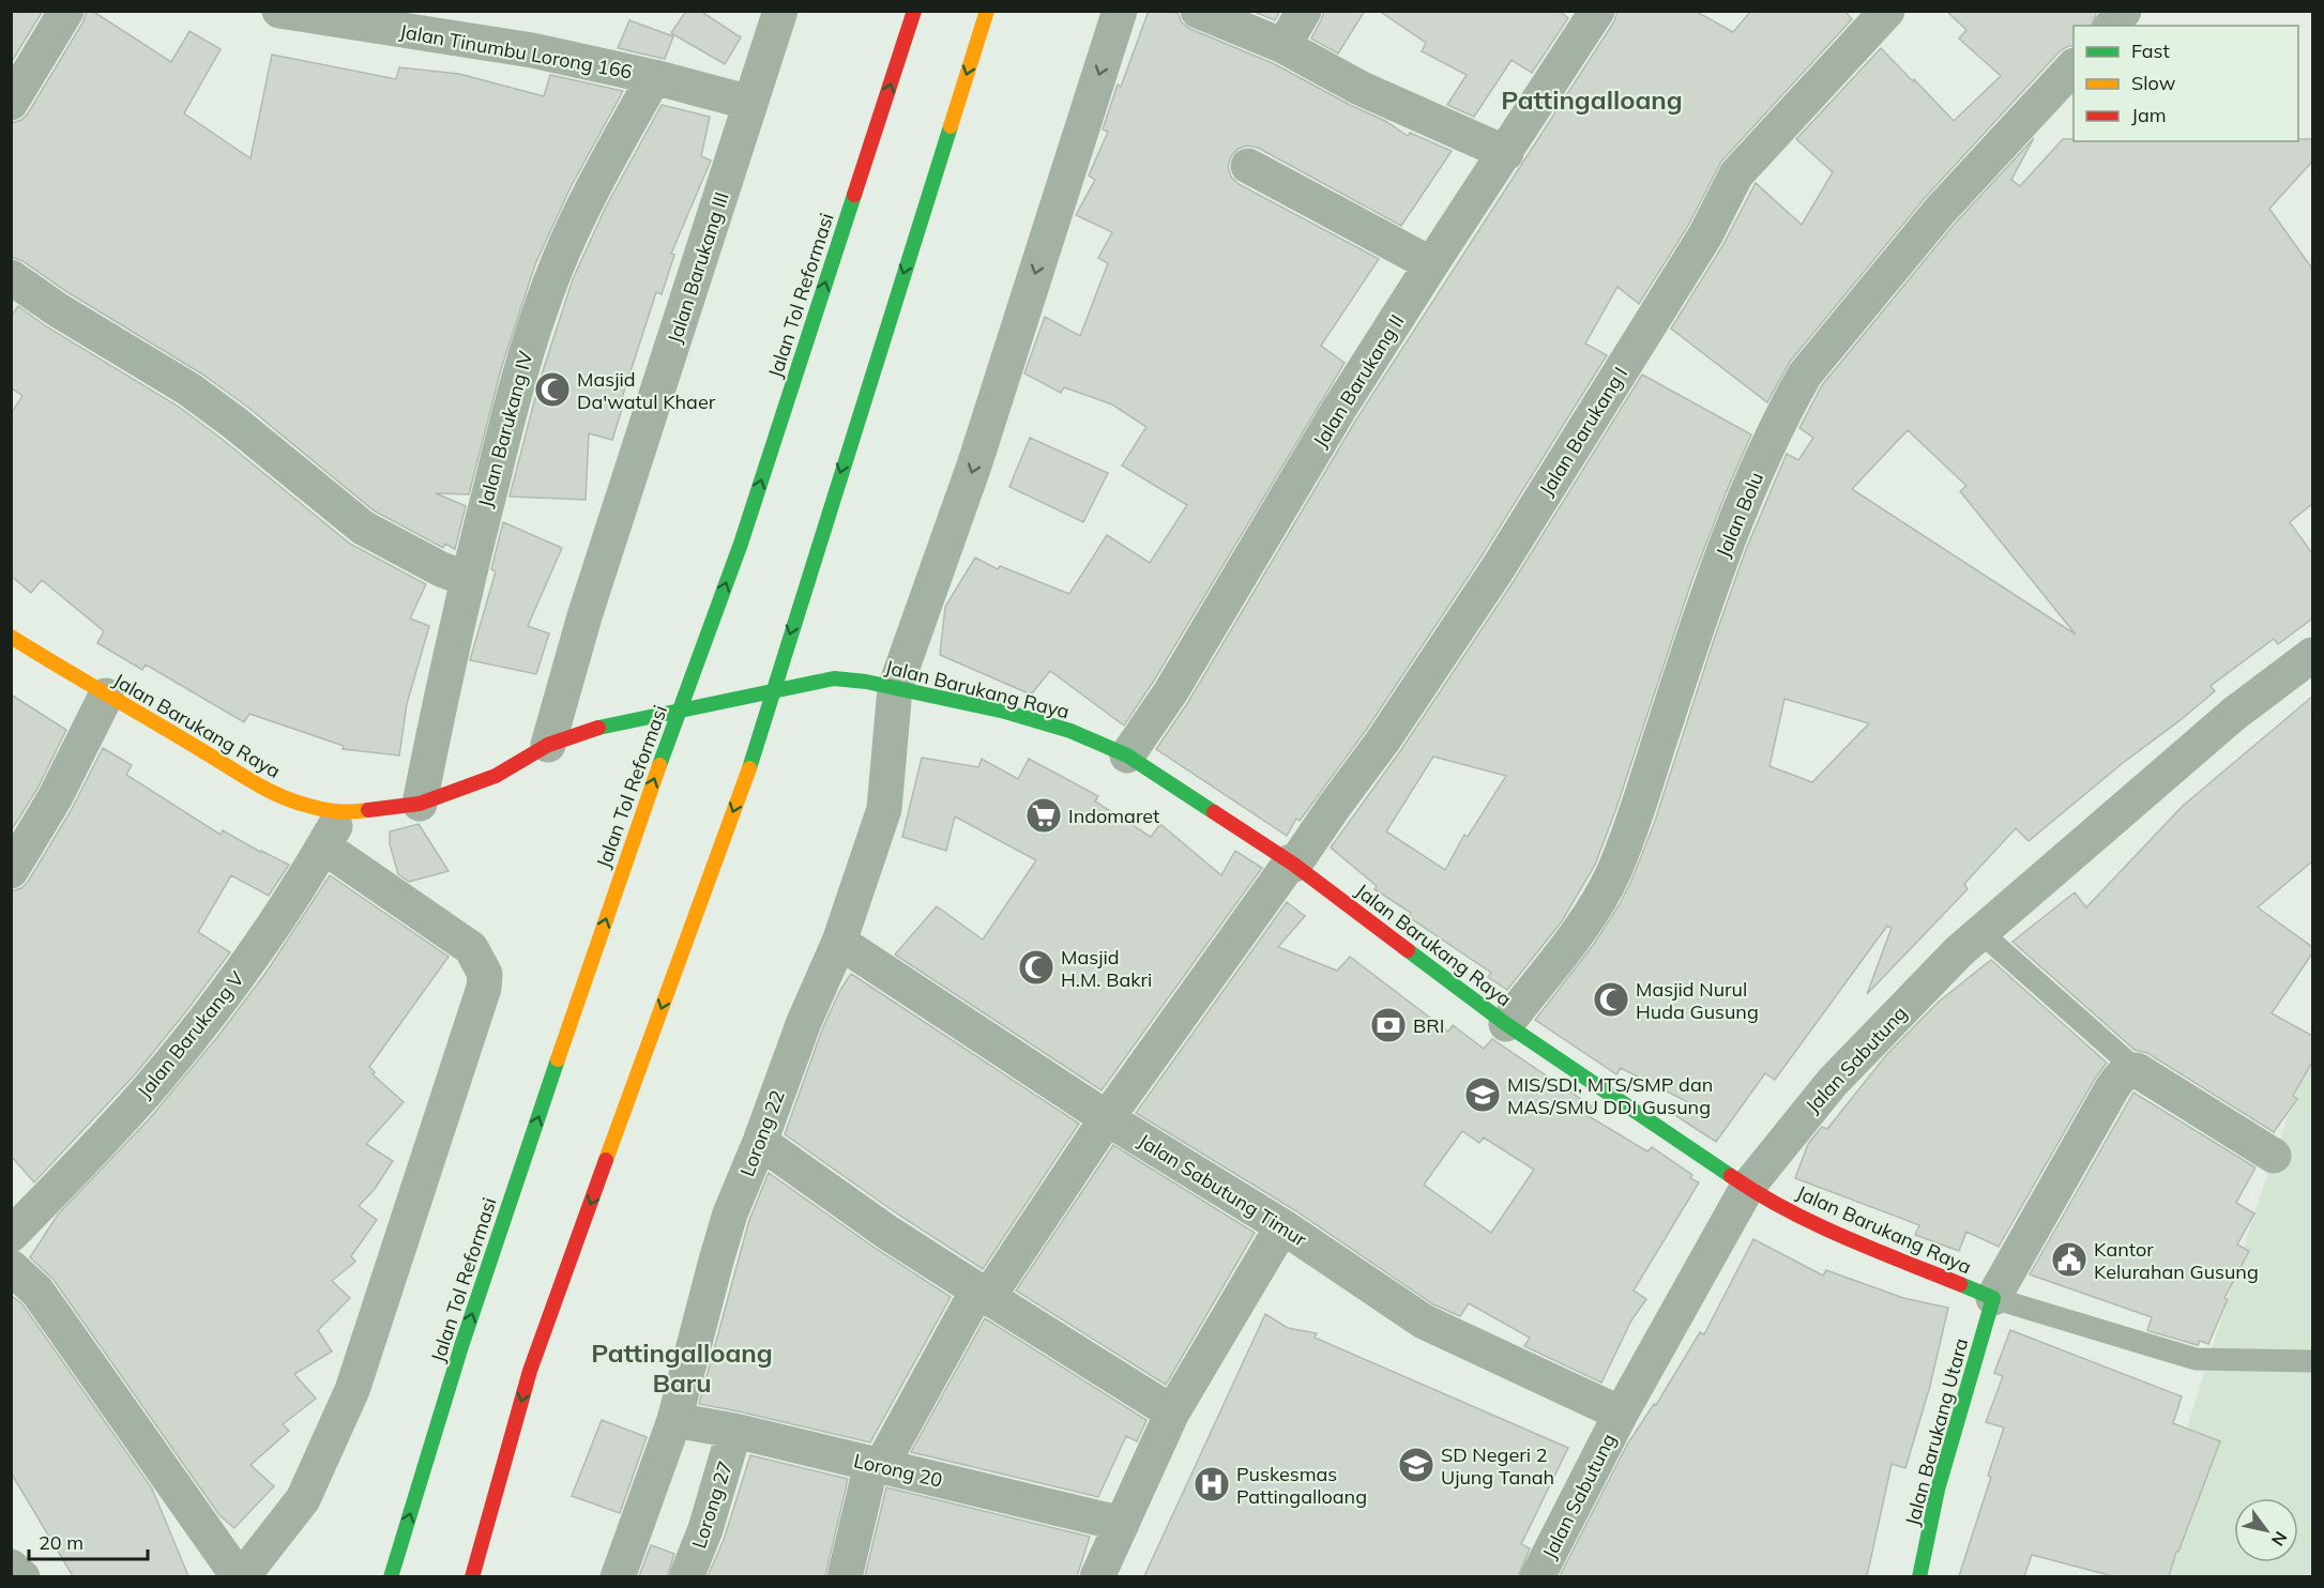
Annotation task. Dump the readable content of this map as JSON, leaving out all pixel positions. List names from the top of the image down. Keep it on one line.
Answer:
{"streets":{"main road":["Jalan Tol Reformasi","Jalan Barukang Raya","Jalan Barukang Utara"],"street":["Jalan Tinumbu Lorong 166","Jalan Barukang III","Jalan Barukang II","Jalan Barukang IV","Jalan Barukang I","Jalan Bolu","Jalan Barukang V","Jalan Sabutung","Lorong 22","Jalan Sabutung Timur","Lorong 20","Lorong 27"]},"crossings":[["Jalan Tinumbu Lorong 166","Jalan Barukang III"],["Jalan Tinumbu Lorong 166","Jalan Barukang IV"],["Jalan Barukang III","Jalan Barukang Raya"],["Jalan Barukang II","Jalan Barukang Raya"],["Jalan Barukang IV","Jalan Barukang Raya"],["Jalan Barukang I","Jalan Barukang Raya"],["Jalan Barukang I","Jalan Sabutung Timur"],["Jalan Barukang I","Lorong 20"],["Jalan Bolu","Jalan Barukang Raya"],["Jalan Barukang Raya","Jalan Barukang V"],["Jalan Barukang Raya","Jalan Sabutung"],["Jalan Barukang Raya","Lorong 22"],["Jalan Barukang Raya","Jalan Barukang Utara"],["Jalan Sabutung","Jalan Sabutung Timur"],["Lorong 22","Jalan Sabutung Timur"],["Lorong 22","Lorong 20"],["Lorong 20","Lorong 27"]],"districts":["Pattingalloang","Pattingalloang Baru"],"places":{"mosque":["Masjid Da'watul Khaer","Masjid H.M. Bakri","Masjid Nurul Huda Gusung"],"supermarket":["Indomaret"],"bank":["BRI"],"school or university":["MIS/SDI, MTS/SMP dan MAS/SMU DDI Gusung","SD Negeri 2 Ujung Tanah"],"public building":["Kantor Kelurahan Gusung"],"hospital":["Puskesmas Pattingalloang"]},"legend":["Fast","Slow","Jam"],"scale_bar":"20 m","north":"bottom right"}
